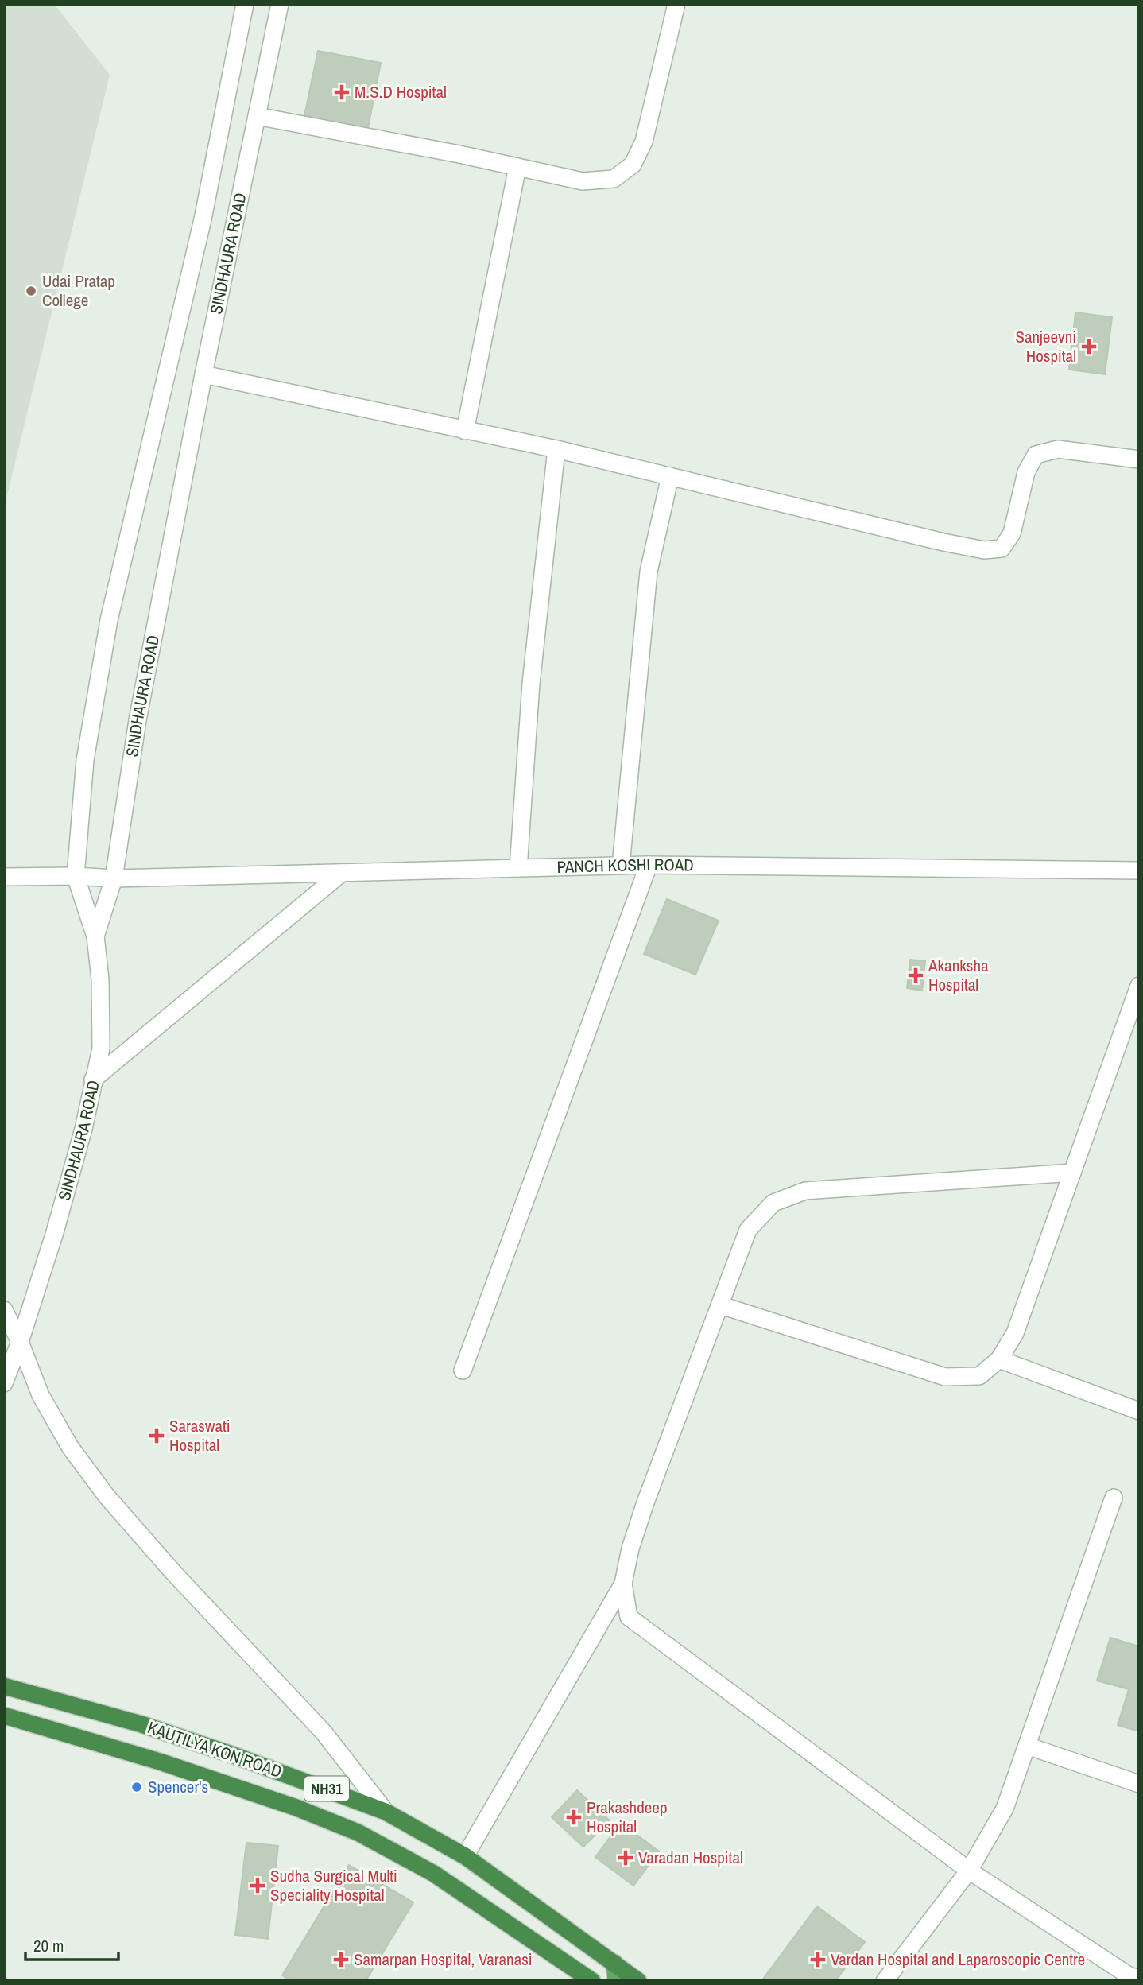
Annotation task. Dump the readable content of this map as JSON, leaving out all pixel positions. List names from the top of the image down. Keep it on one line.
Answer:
{"streets":{"highway":["KAUTILYA KON ROAD","NH31"],"street":["SINDHAURA ROAD","PANCH KOSHI ROAD"]},"crossings":[["SINDHAURA ROAD","PANCH KOSHI ROAD"]],"places":{"health":["M.S.D Hospital","Sanjeevni Hospital","Akanksha Hospital","Saraswati Hospital","Prakashdeep Hospital","Varadan Hospital","Sudha Surgical Multi Speciality Hospital","Samarpan Hospital, Varanasi","Vardan Hospital and Laparoscopic Centre"],"other":["Udai Pratap College","Spencer's"]},"scale_bar":"20 m"}
